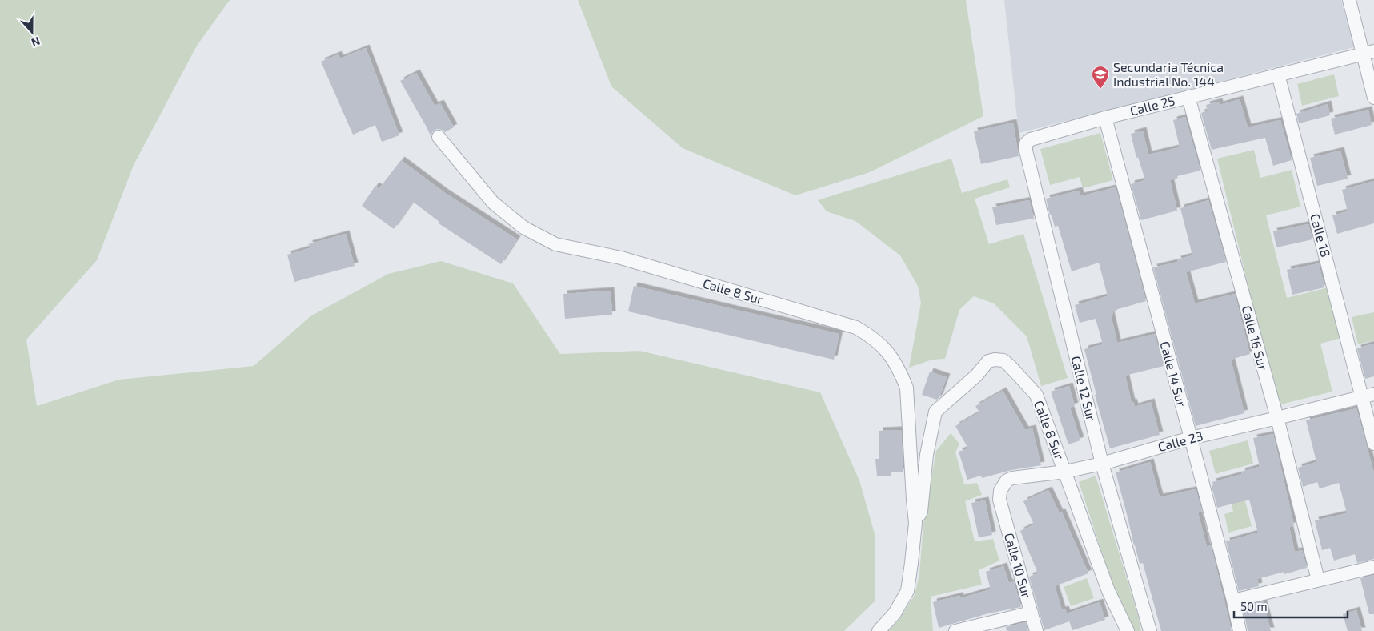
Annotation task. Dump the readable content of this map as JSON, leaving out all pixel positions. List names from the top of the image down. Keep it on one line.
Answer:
{"streets":{"street":["Calle 25","Calle 18","Calle 8 Sur","Calle 16 Sur","Calle 14 Sur","Calle 12 Sur","Calle 23","Calle 10 Sur"]},"crossings":[["Calle 25","Calle 18"],["Calle 25","Calle 16 Sur"],["Calle 25","Calle 14 Sur"],["Calle 25","Calle 12 Sur"],["Calle 18","Calle 23"],["Calle 8 Sur","Calle 23"],["Calle 16 Sur","Calle 23"],["Calle 14 Sur","Calle 23"],["Calle 12 Sur","Calle 23"],["Calle 23","Calle 10 Sur"]],"places":{"school or university":["Secundaria Técnica Industrial No. 144"]},"scale_bar":"50 m","north":"bottom"}
